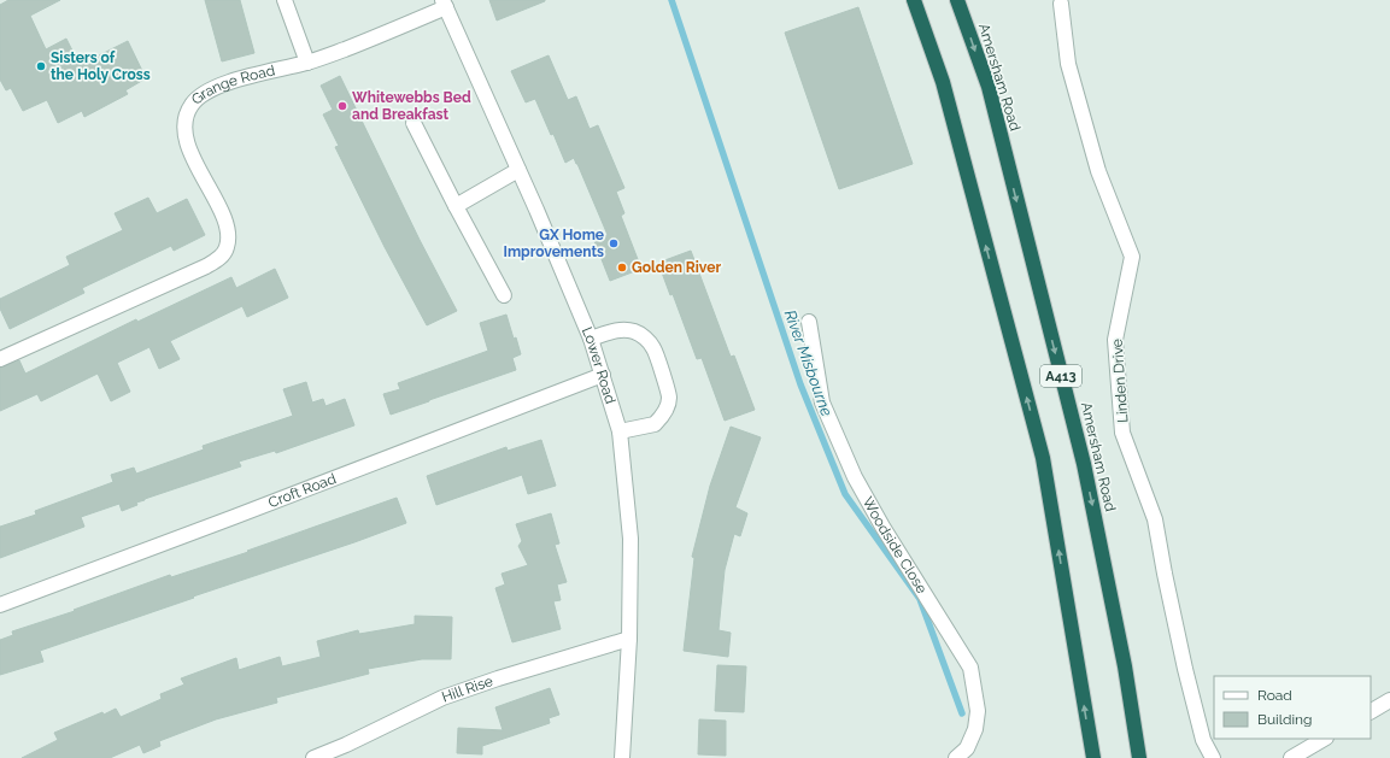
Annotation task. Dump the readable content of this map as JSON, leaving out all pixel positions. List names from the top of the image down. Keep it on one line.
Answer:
{"streets":{"highway":["Amersham Road","A413"],"street":["Grange Road","Lower Road","Linden Drive","Croft Road","Woodside Close","Hill Rise"]},"crossings":[["Grange Road","Lower Road"],["Lower Road","Croft Road"],["Lower Road","Hill Rise"]],"water":["River Misbourne"],"places":["Sisters of the Holy Cross","Whitewebbs Bed and Breakfast","GX Home Improvements","Golden River"],"legend":["Road","Building"]}
